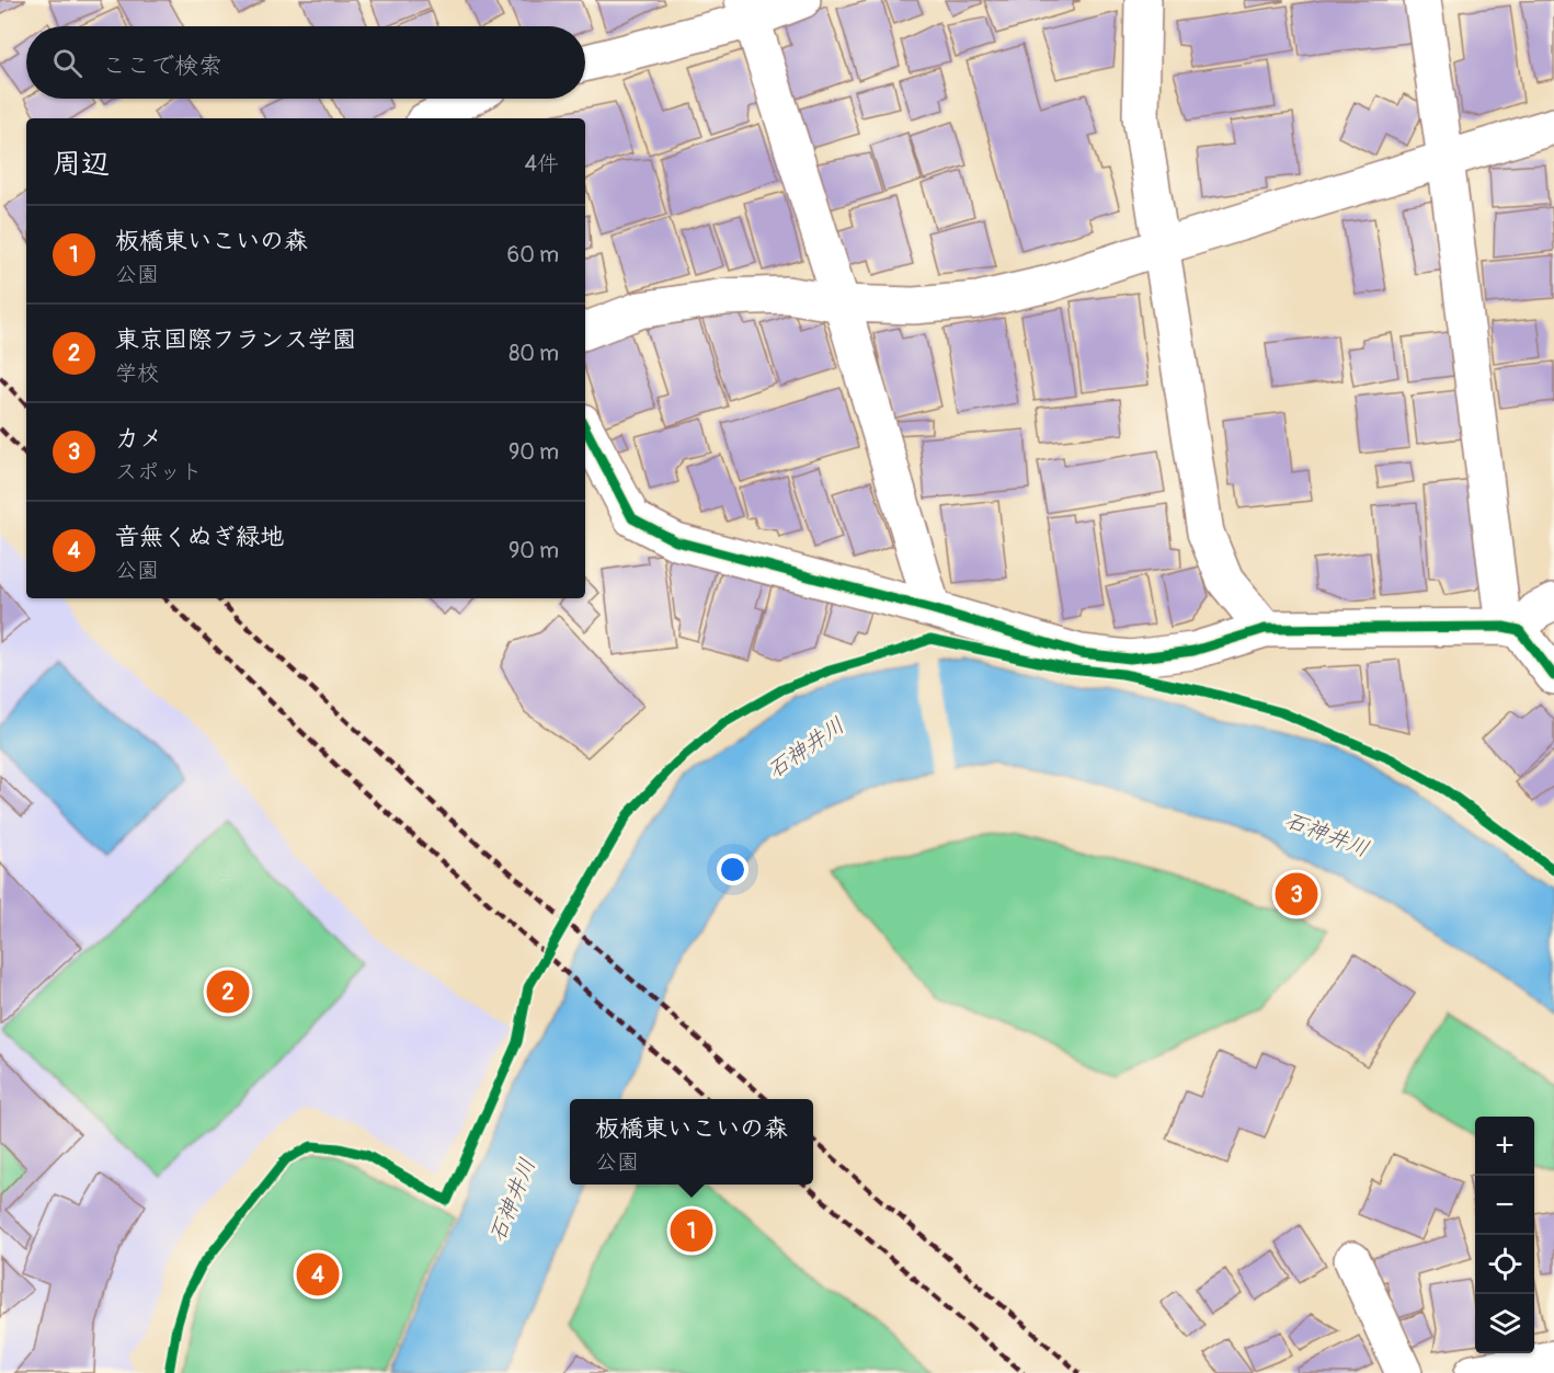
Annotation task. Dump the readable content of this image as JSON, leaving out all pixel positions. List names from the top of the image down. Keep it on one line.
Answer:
{"water":["石神井川"],"page":{"search":"ここで検索","heading":["周辺","4件"],"list":[{"mark":"1","name":"板橋東いこいの森","note":"公園","value":"60 m"},{"mark":"2","name":"東京国際フランス学園","note":"学校","value":"80 m"},{"mark":"3","name":"カメ","note":"スポット","value":"90 m"},{"mark":"4","name":"音無くぬぎ緑地","note":"公園","value":"90 m"}],"pins":["3","2","1","4"],"popup":["板橋東いこいの森","公園"],"map_buttons":["+","−"]}}
